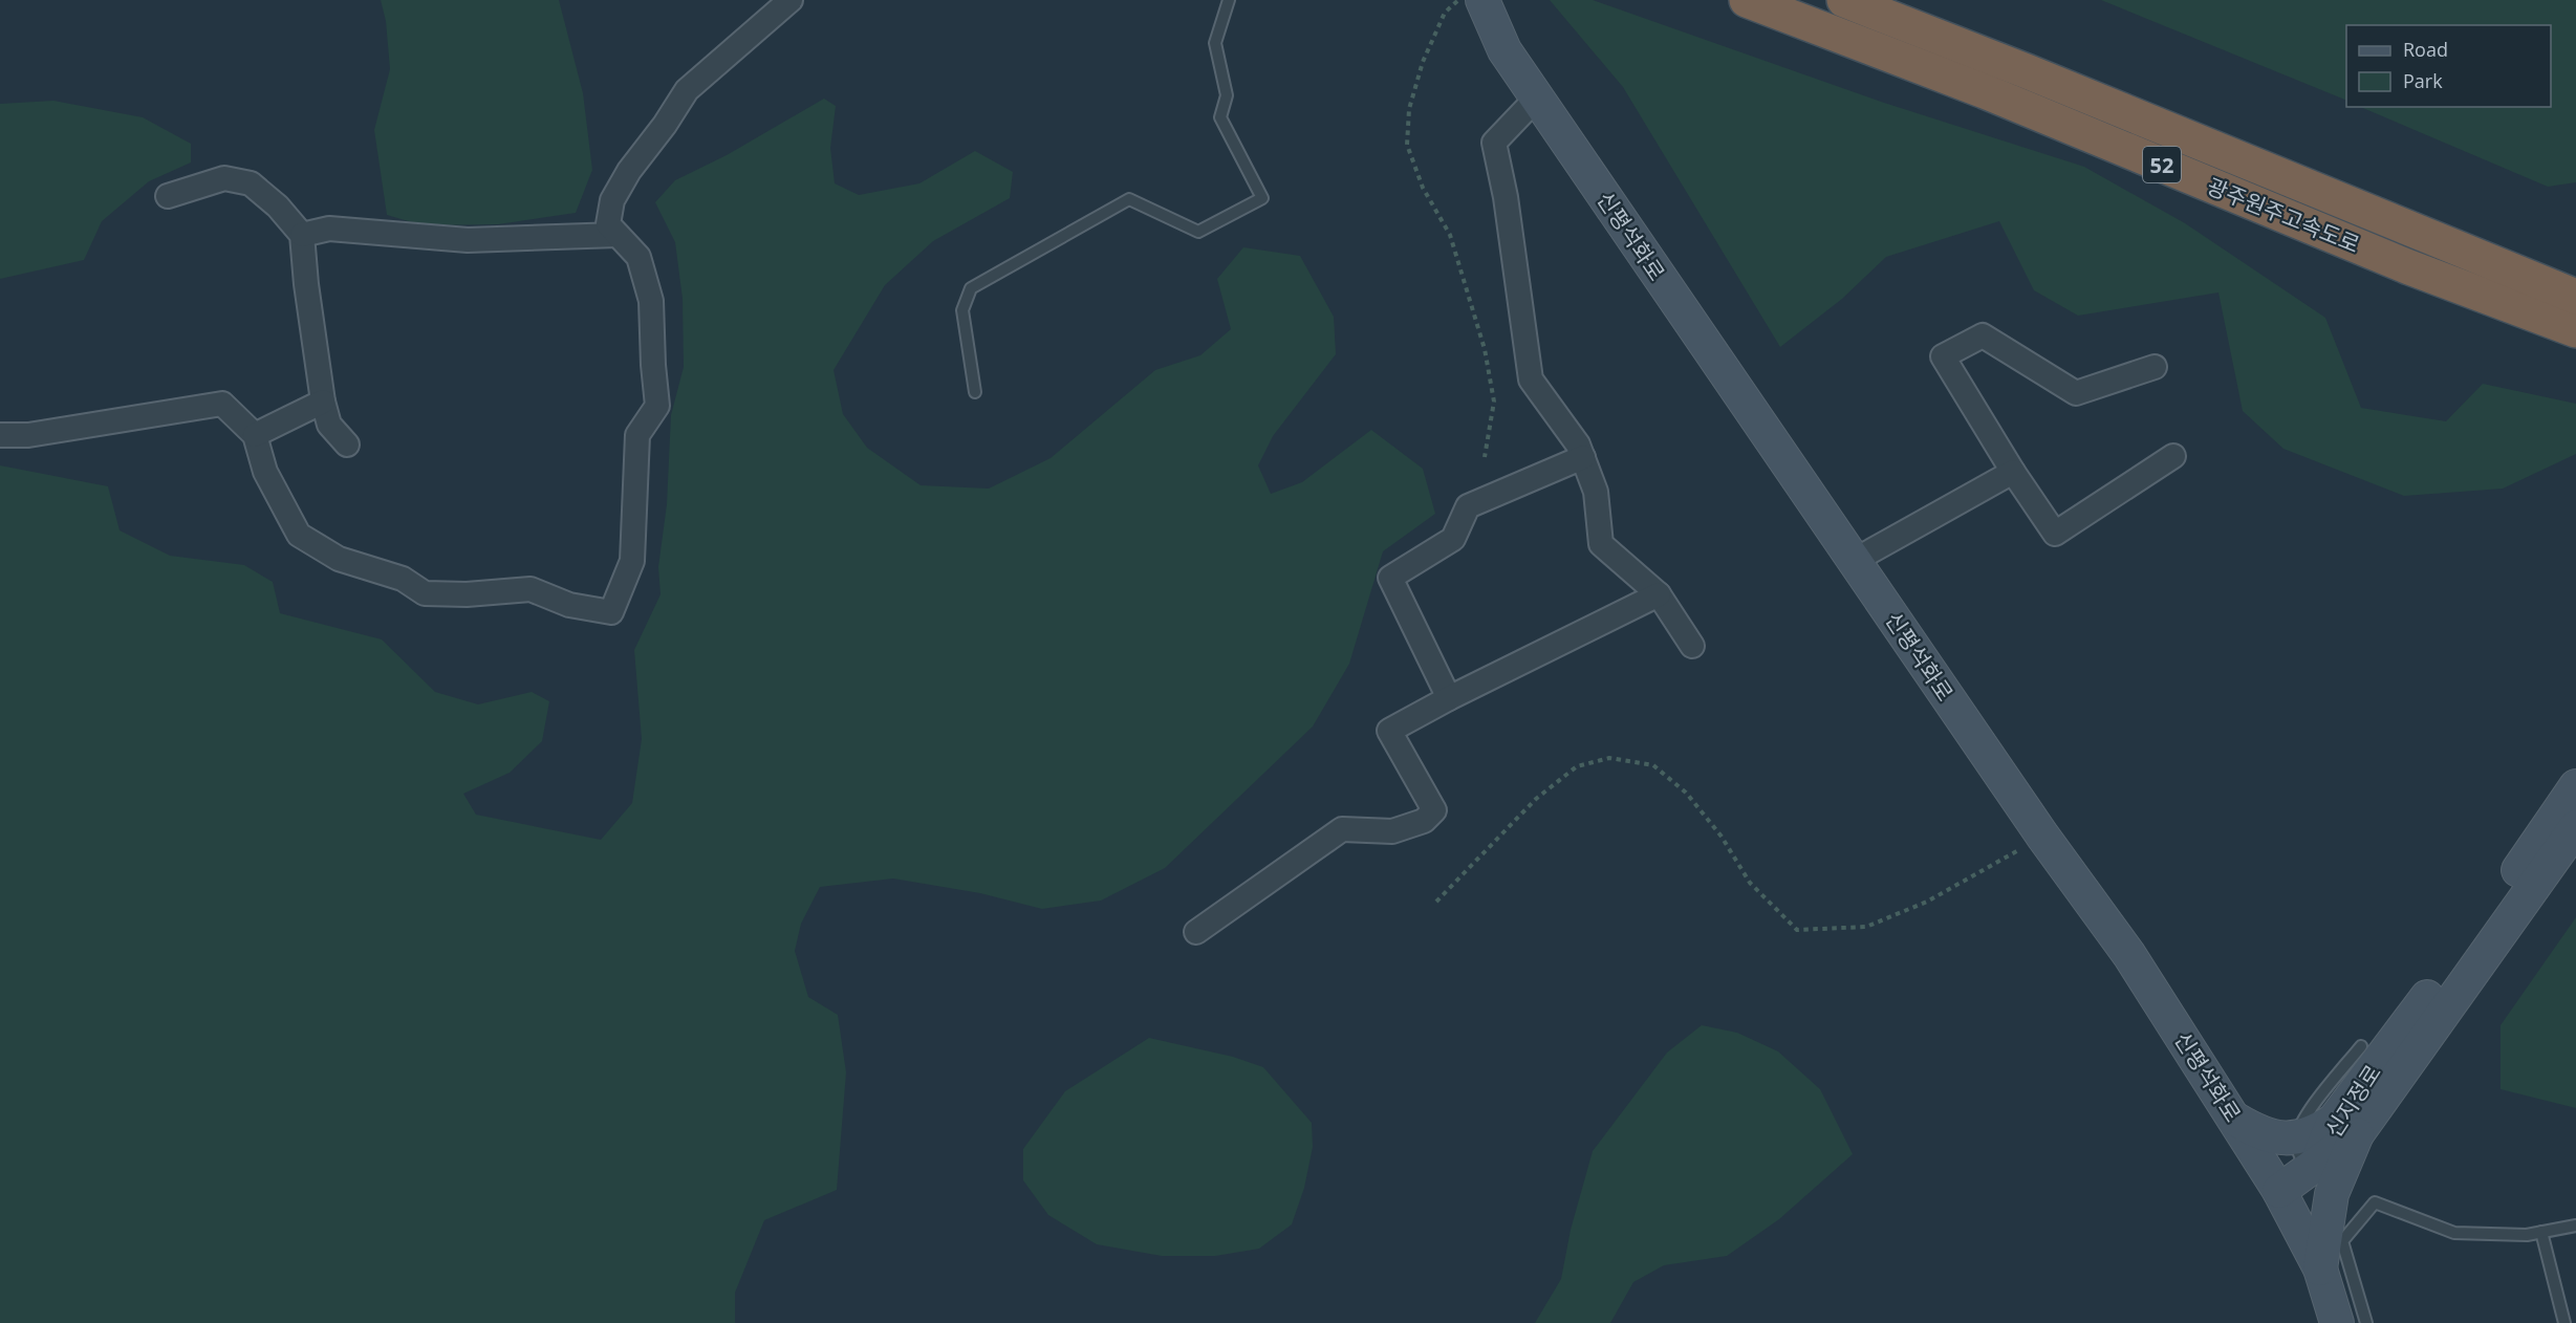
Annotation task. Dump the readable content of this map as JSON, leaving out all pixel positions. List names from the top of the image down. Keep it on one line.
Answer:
{"streets":{"highway":["52","광주원주고속도로"],"main road":["신평석화로","신지정로"]},"crossings":[["신평석화로","신지정로"]],"legend":["Road","Park"]}
